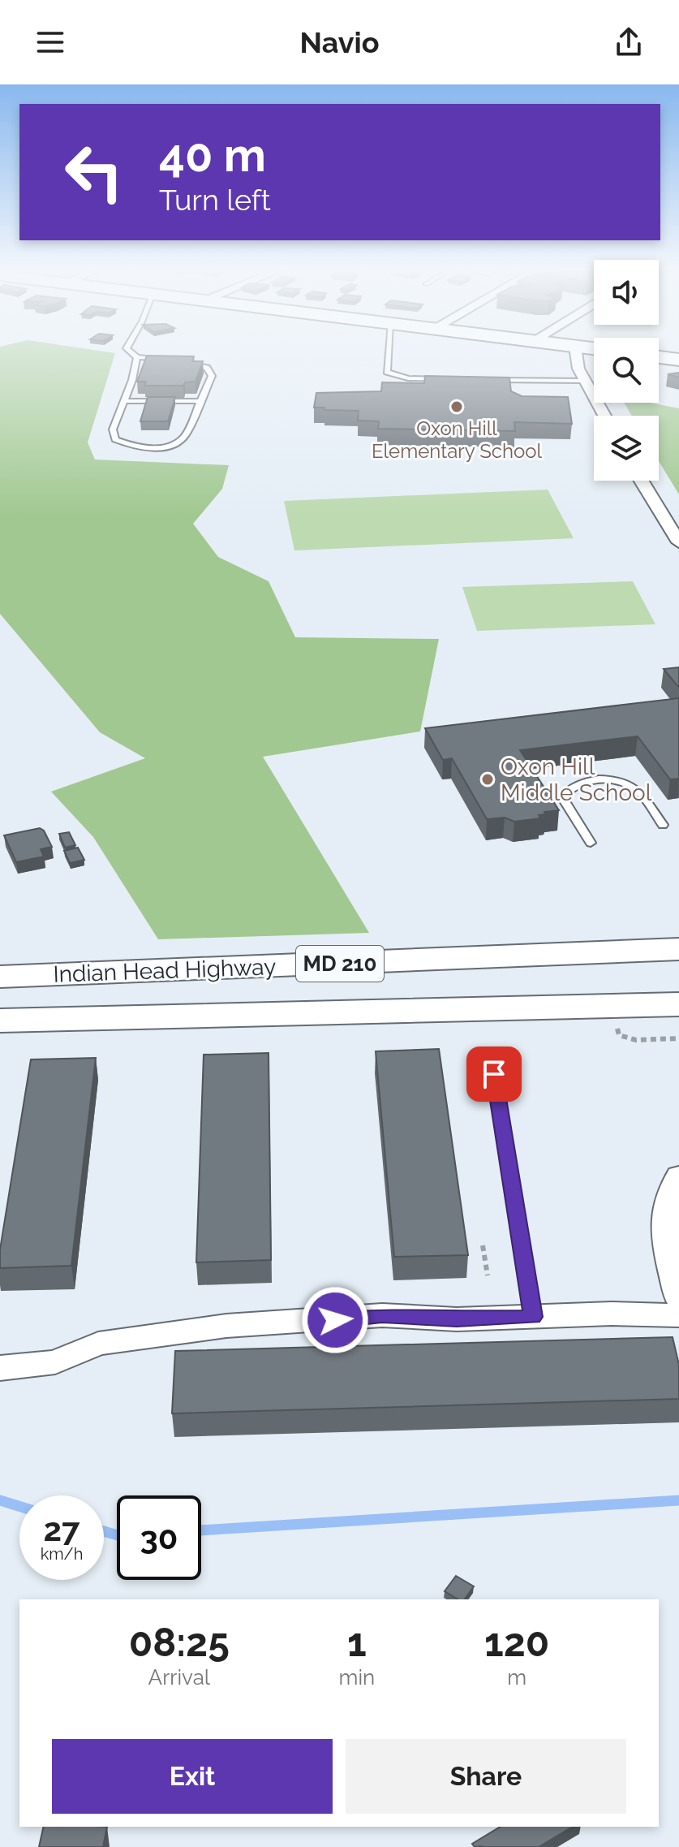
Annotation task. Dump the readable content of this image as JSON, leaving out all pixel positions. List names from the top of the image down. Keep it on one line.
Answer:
{"streets":{"highway":["MD 210","Indian Head Highway"]},"places":["Oxon Hill Elementary School","Oxon Hill Middle School"],"page":{"header":"Navio","turn":["40 m","Turn left"],"speed":"27 km/h","limit":"30","eta":["08:25","Arrival","1","min","120","m"],"buttons":["Exit","Share"]}}
